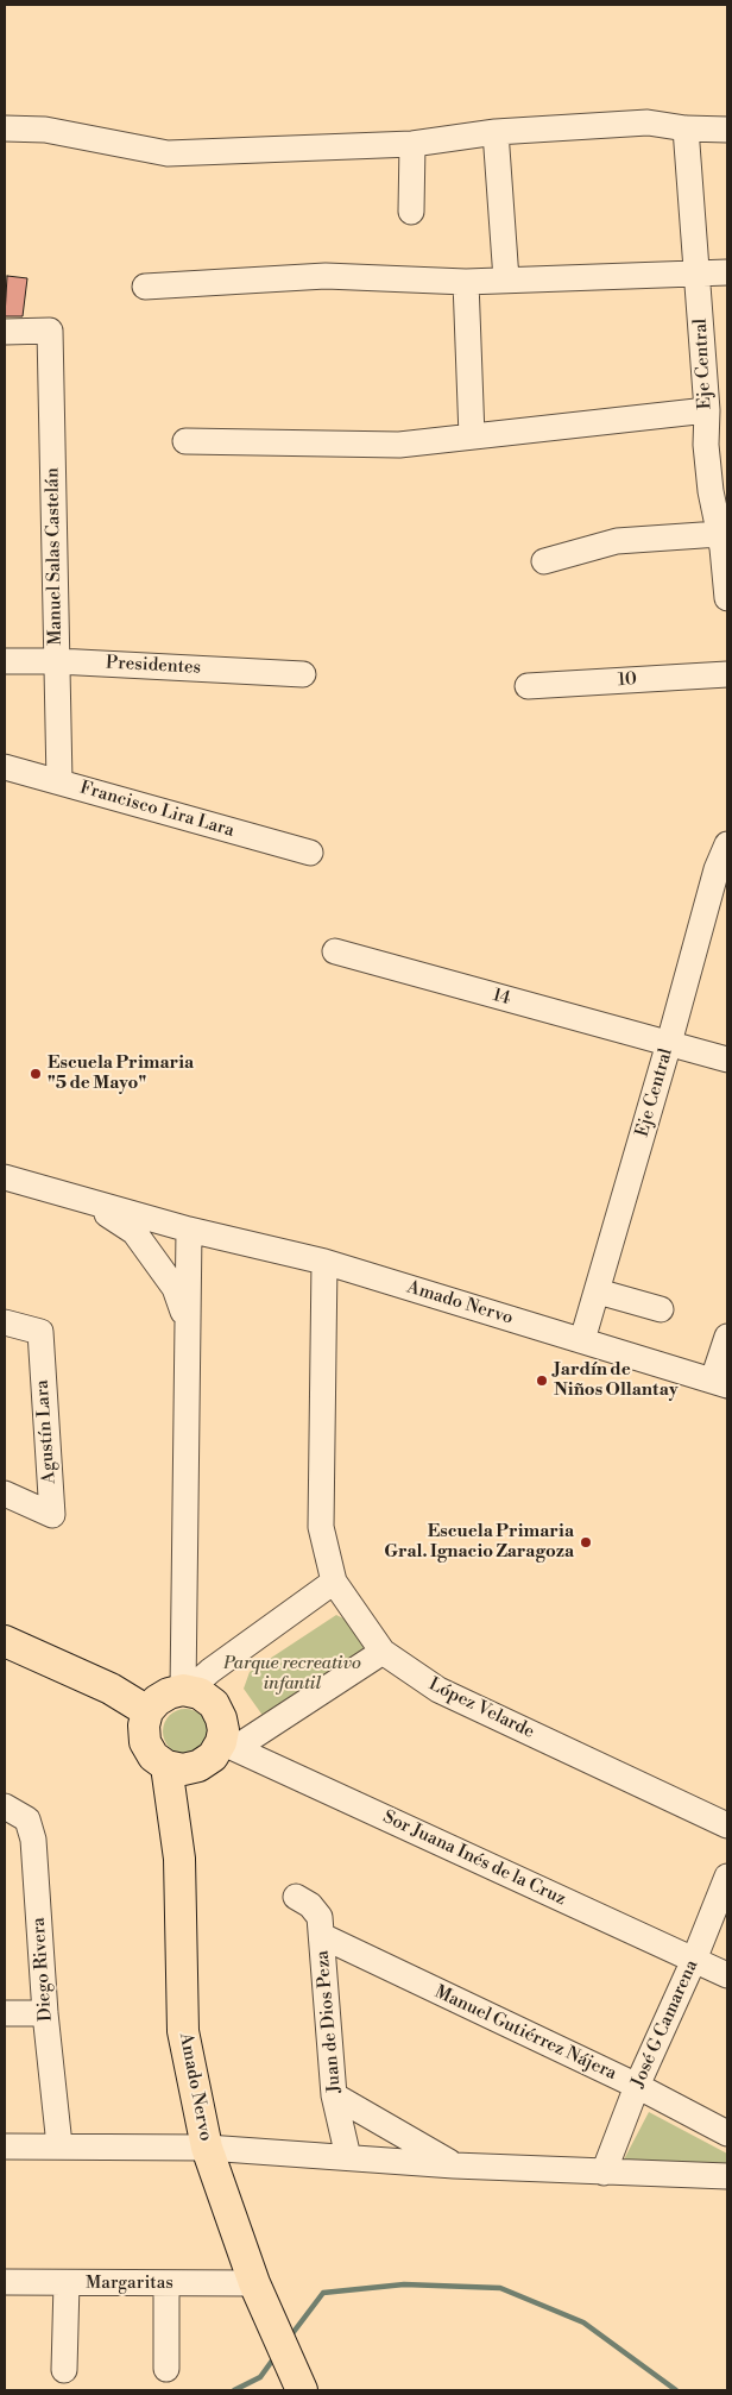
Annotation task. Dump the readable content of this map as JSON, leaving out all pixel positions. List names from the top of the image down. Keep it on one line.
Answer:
{"streets":{"main road":["Amado Nervo"],"street":["Eje Central","Manuel Salas Castelán","Presidentes","10","Francisco Lira Lara","14","Agustín Lara","López Velarde","Sor Juana Inés de la Cruz","Diego Rivera","Juan de Dios Peza","José G Camarena","Manuel Gutiérrez Nájera","Margaritas"]},"crossings":[["Eje Central","14"],["Eje Central","Amado Nervo"],["Manuel Salas Castelán","Presidentes"],["Manuel Salas Castelán","Francisco Lira Lara"],["Amado Nervo","López Velarde"],["Amado Nervo","Sor Juana Inés de la Cruz"],["Amado Nervo","Margaritas"],["Sor Juana Inés de la Cruz","José G Camarena"],["Juan de Dios Peza","Manuel Gutiérrez Nájera"],["José G Camarena","Manuel Gutiérrez Nájera"]],"parks":["Parque recreativo infantil"],"places":["Escuela Primaria \"5 de Mayo\"","Jardín de Niños Ollantay","Escuela Primaria Gral. Ignacio Zaragoza"]}
